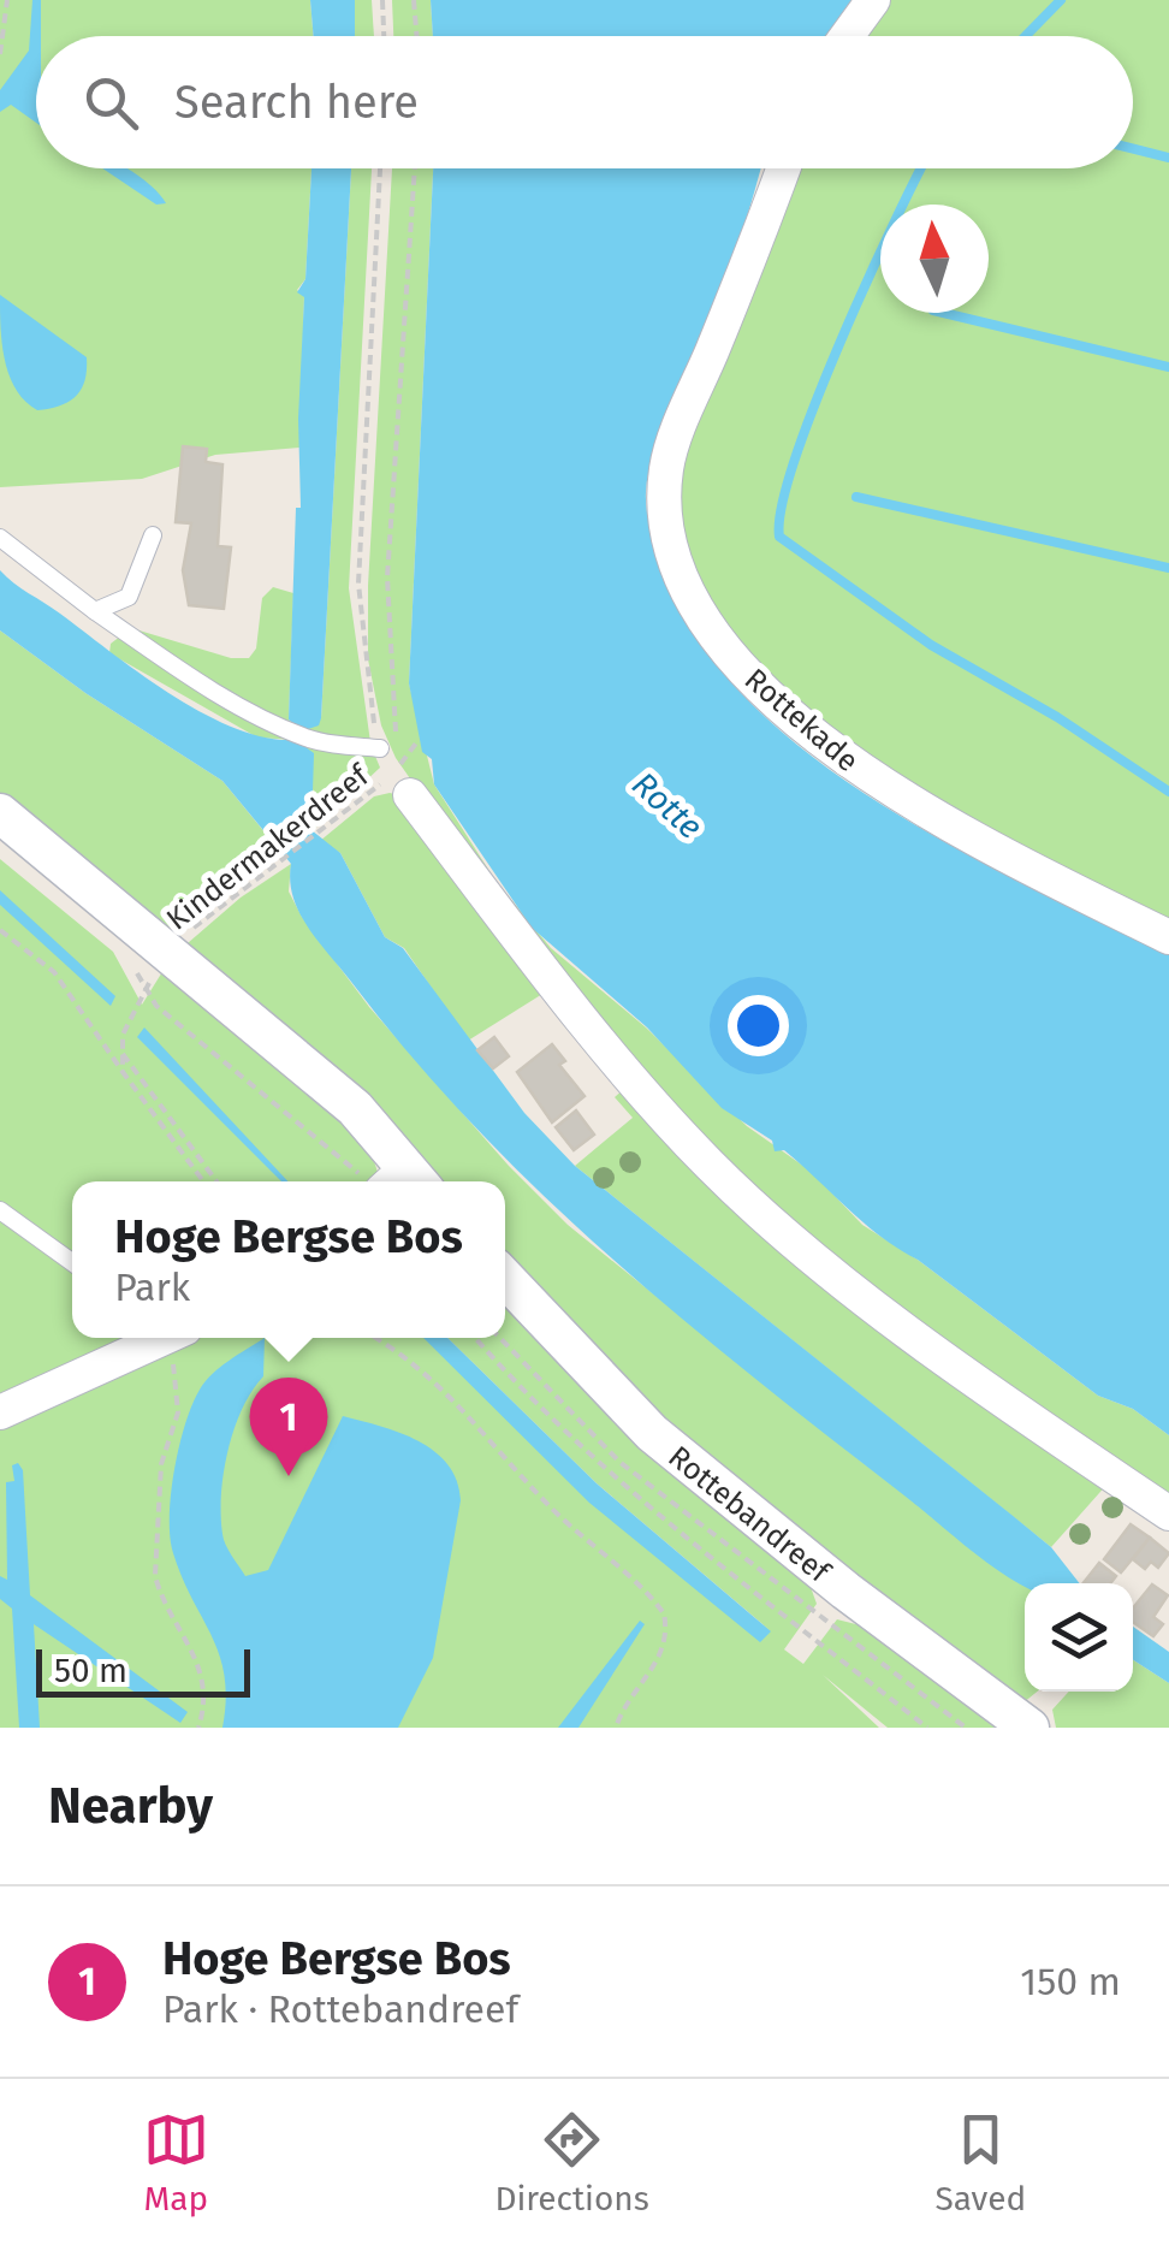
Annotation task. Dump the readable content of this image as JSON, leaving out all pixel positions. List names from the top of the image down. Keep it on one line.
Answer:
{"streets":{"street":["Rottekade","Rottebandreef"],"path":["Kindermakerdreef"]},"water":["Rotte"],"scale_bar":"50 m","north":"top","page":{"search":"Search here","popup":["Hoge Bergse Bos","Park"],"pins":"1","scale":"50 m","heading":"Nearby","list":[{"mark":"1","name":"Hoge Bergse Bos","note":"Park · Rottebandreef","value":"150 m"}],"nav":["Map","Directions","Saved"]}}
